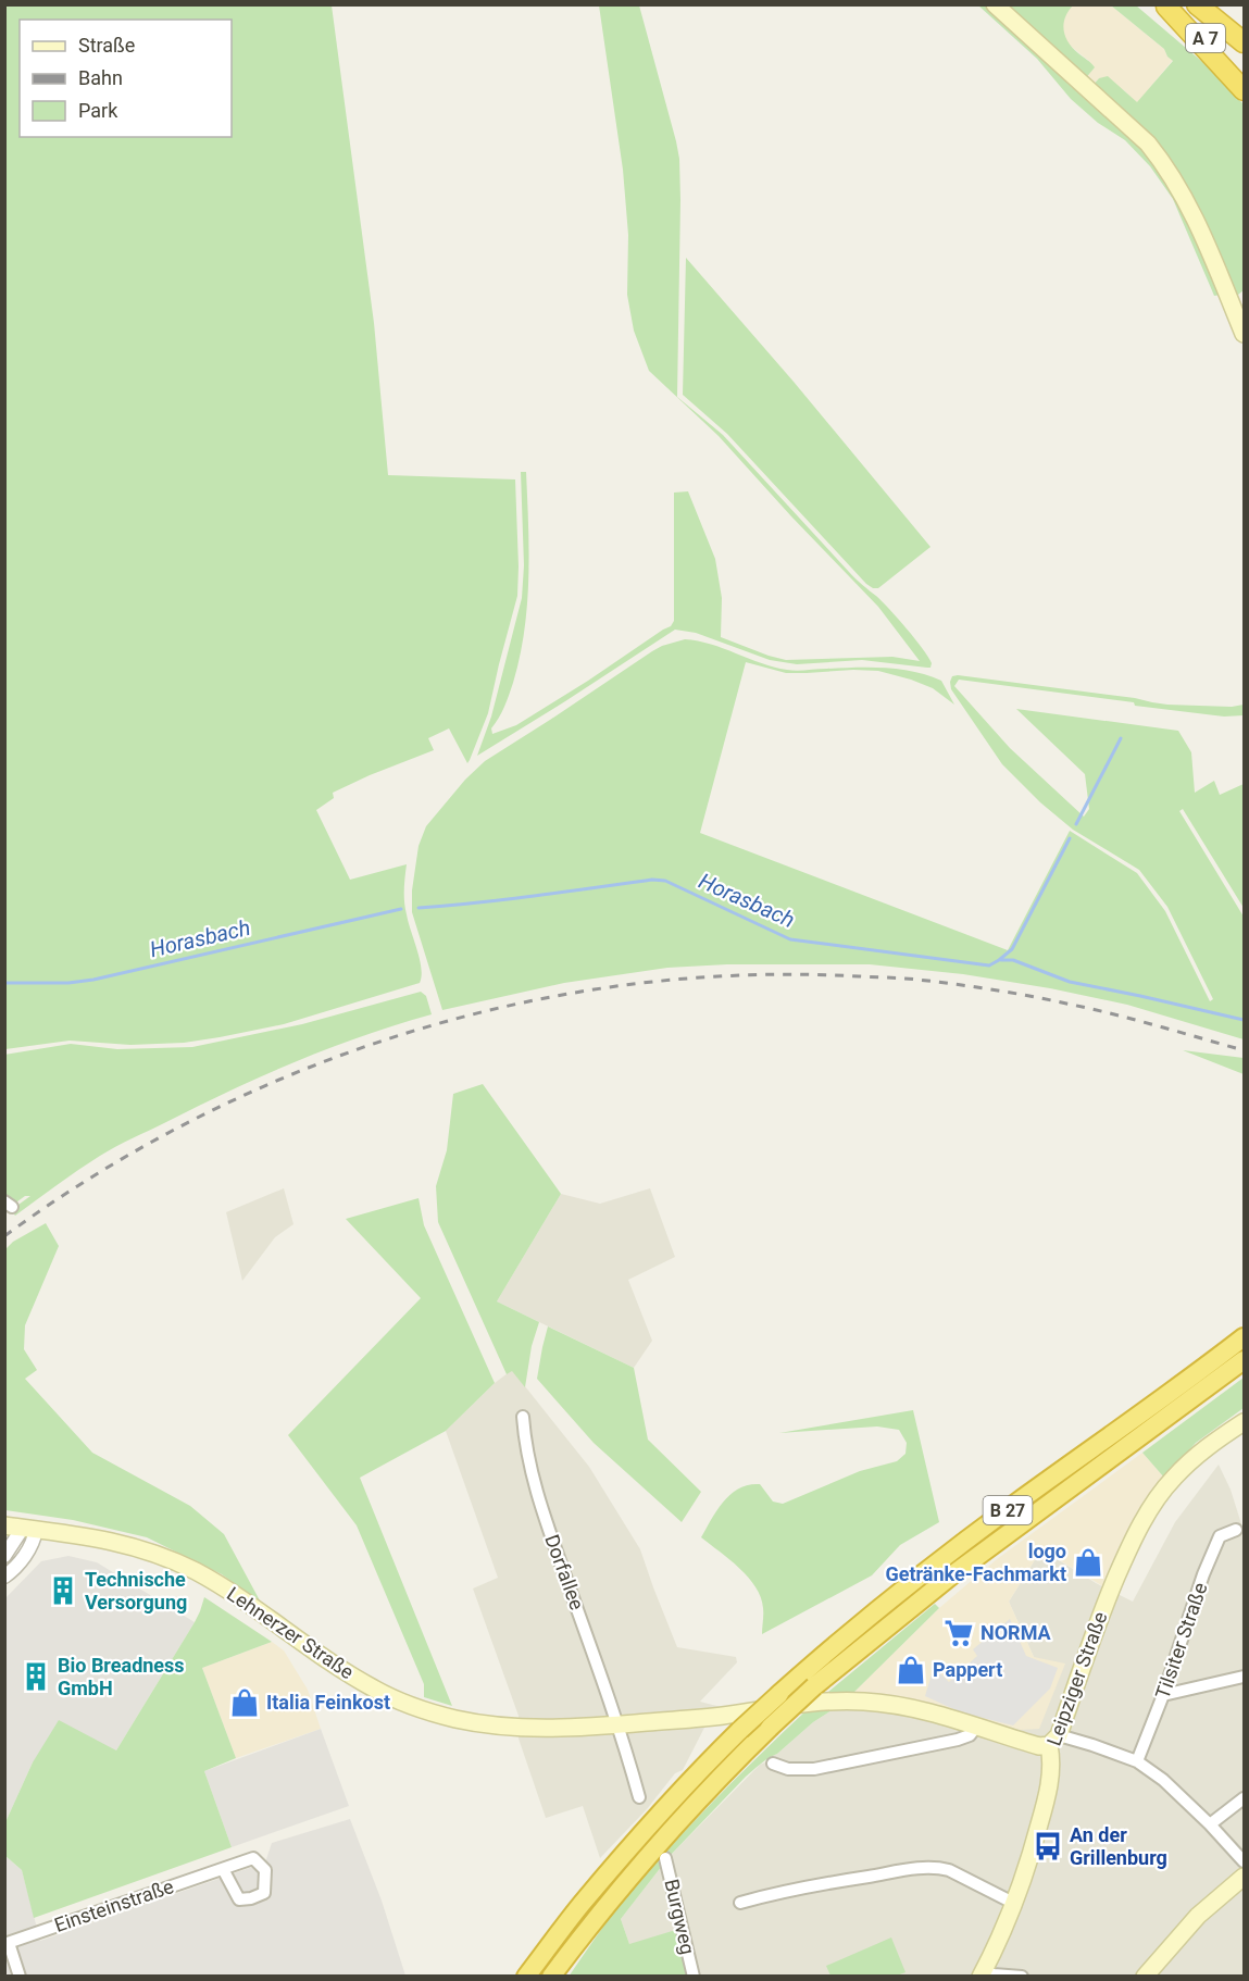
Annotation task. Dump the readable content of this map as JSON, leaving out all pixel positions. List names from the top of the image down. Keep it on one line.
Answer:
{"streets":{"highway":["A 7","B 27"],"main road":["Lehnerzer Straße","Leipziger Straße"],"street":["Dorfallee","Tilsiter Straße","Einsteinstraße","Burgweg"]},"crossings":[["Dorfallee","Lehnerzer Straße"],["Lehnerzer Straße","Leipziger Straße"]],"water":["Horasbach"],"places":{"shop":["logo Getränke-Fachmarkt","Pappert","Italia Feinkost"],"building":["Technische Versorgung","Bio Breadness GmbH"],"supermarket":["NORMA"],"bus stop":["An der Grillenburg"]},"legend":["Straße","Bahn","Park"]}
